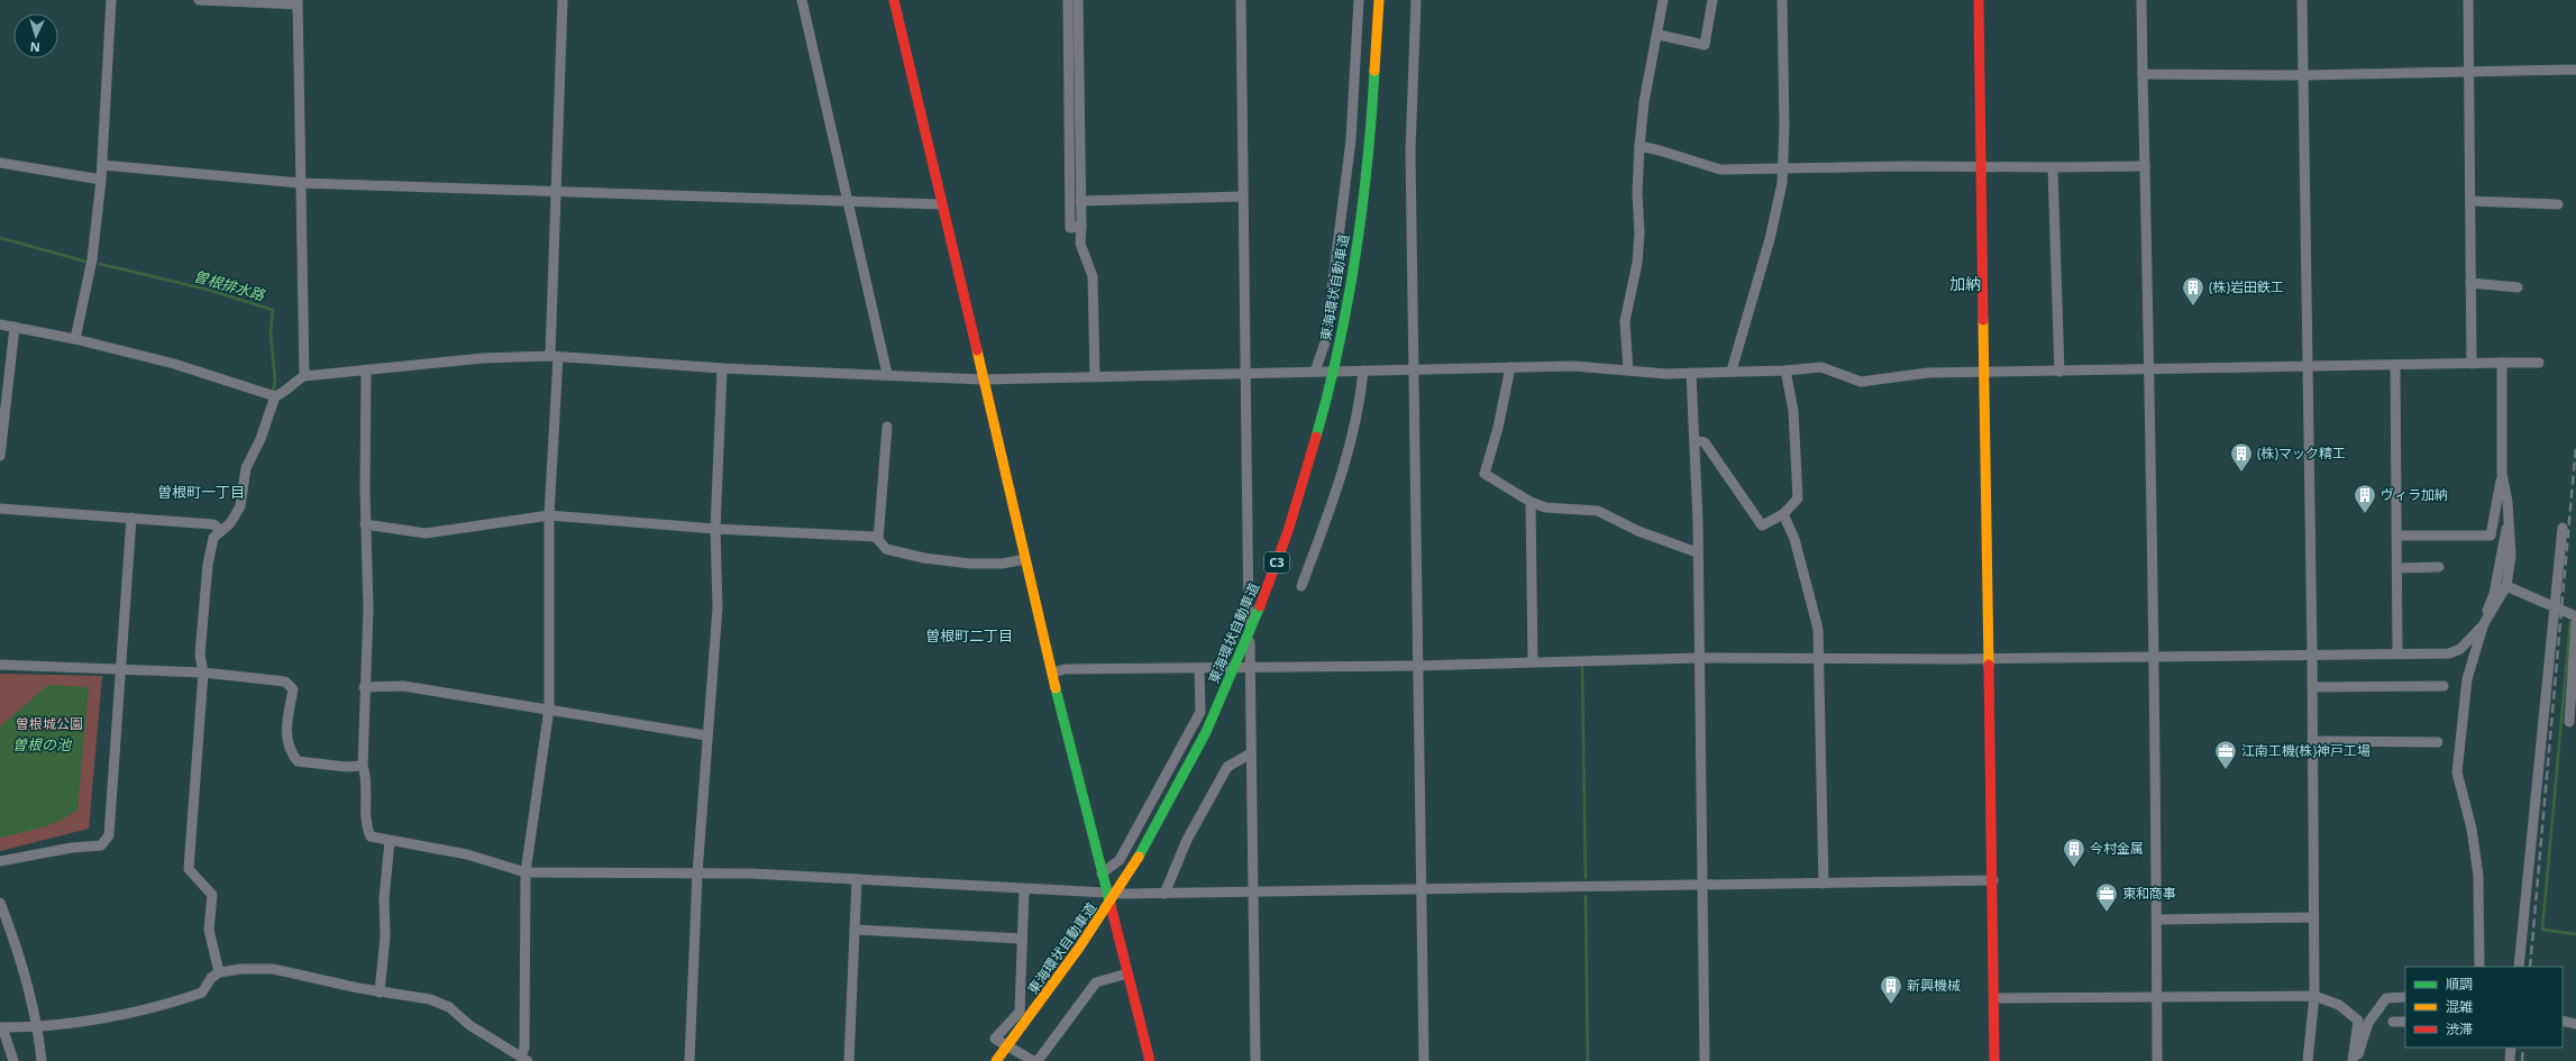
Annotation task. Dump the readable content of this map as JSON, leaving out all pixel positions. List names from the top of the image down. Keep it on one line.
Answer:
{"streets":{"main road":["東海環状自動車道","C3"]},"districts":["加納","曽根町一丁目","曽根町二丁目"],"water":["曽根排水路","曽根の池"],"parks":["曽根城公園"],"places":{"building":["(株)岩田鉄工","(株)マック精工","ヴィラ加納","今村金属","新興機械"],"office":["江南工機(株)神戸工場","東和商事"]},"legend":["順調","混雑","渋滞"],"north":"bottom"}
